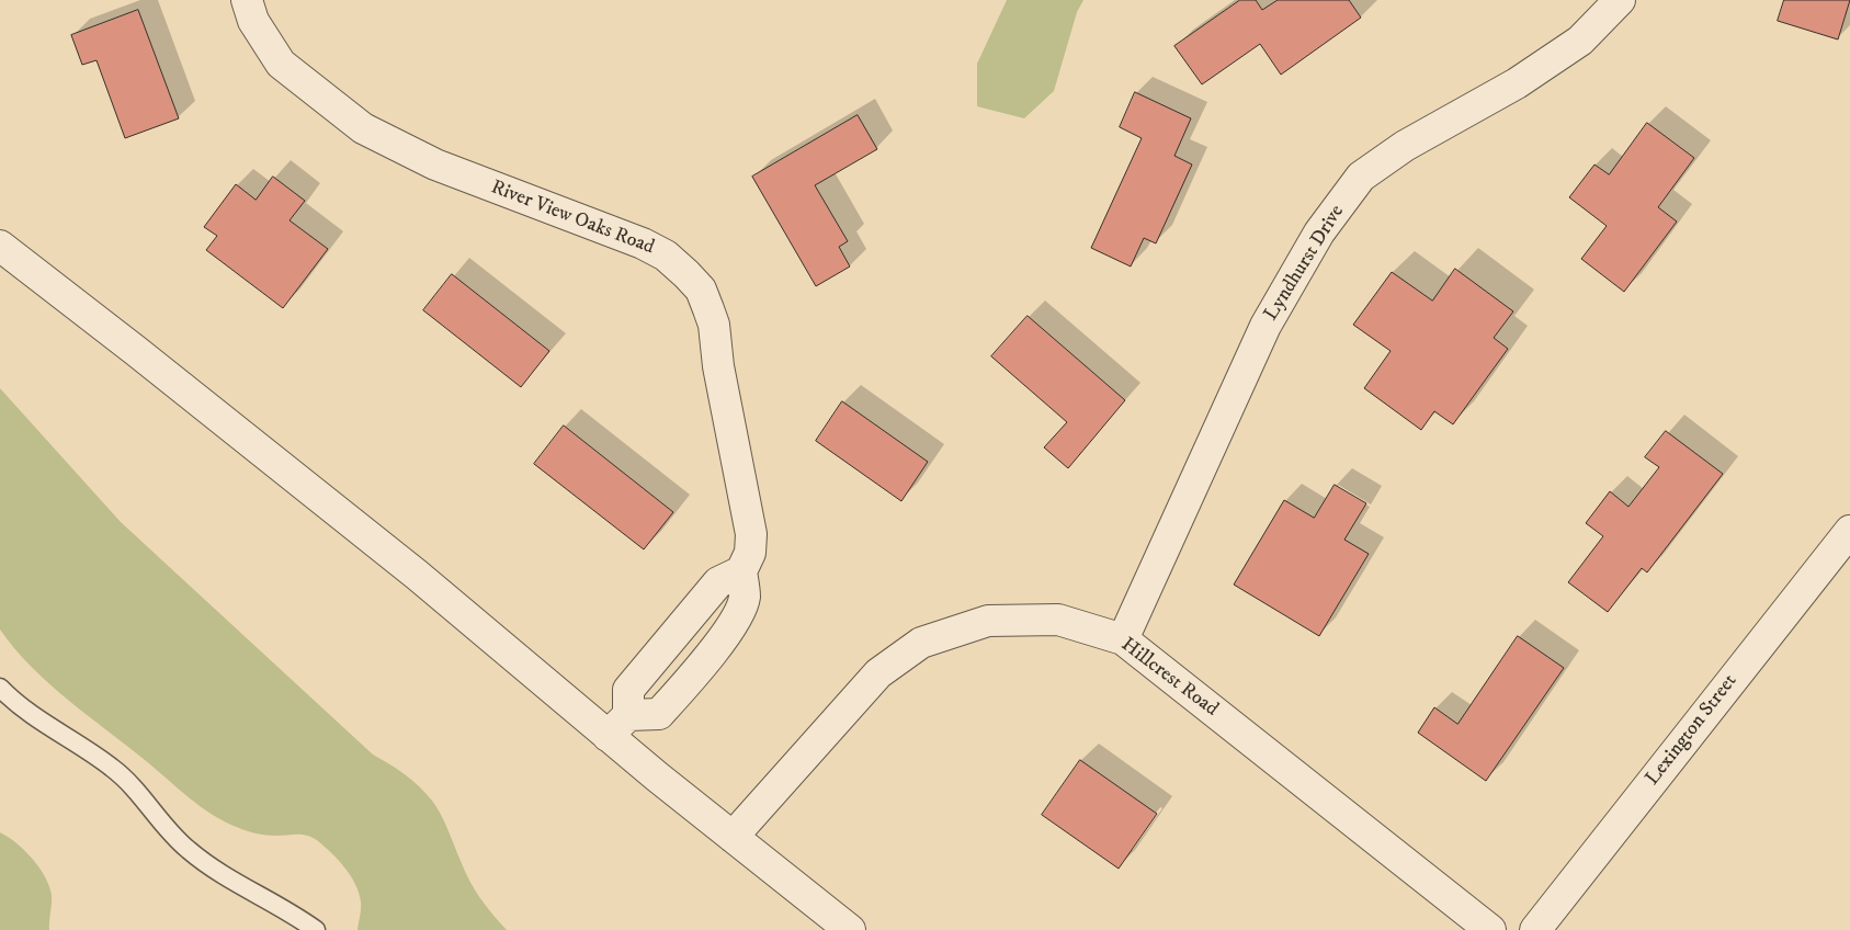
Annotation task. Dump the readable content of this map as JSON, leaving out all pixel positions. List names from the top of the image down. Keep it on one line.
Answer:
{"streets":{"street":["River View Oaks Road","Lyndhurst Drive","Hillcrest Road","Lexington Street"]},"crossings":[["Lyndhurst Drive","Hillcrest Road"]]}
